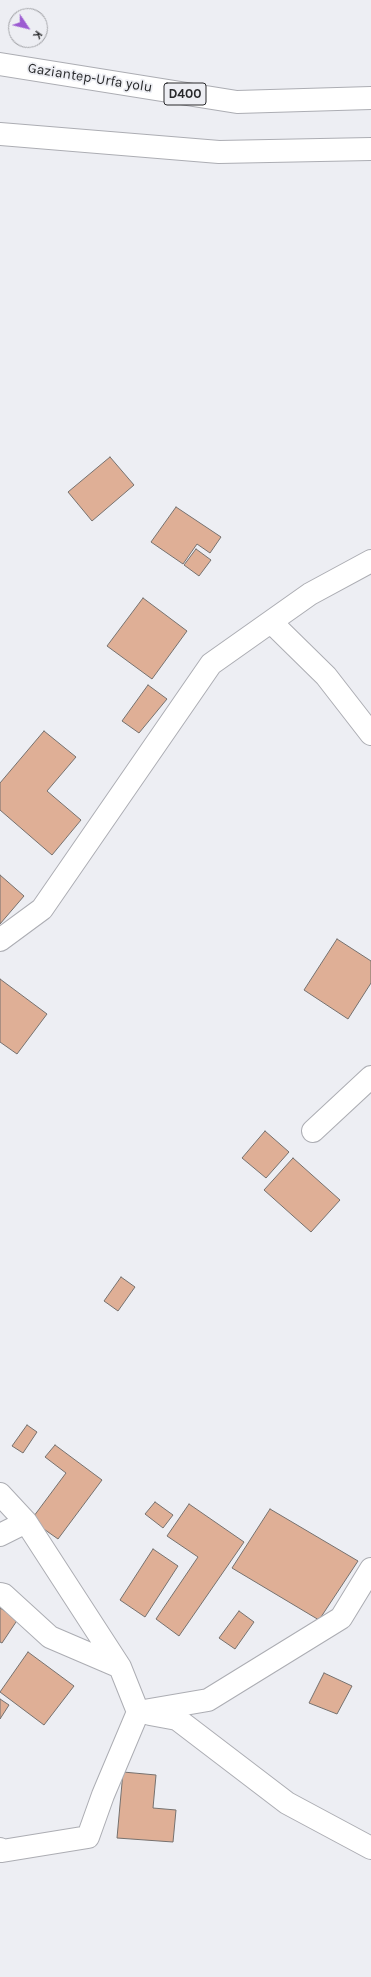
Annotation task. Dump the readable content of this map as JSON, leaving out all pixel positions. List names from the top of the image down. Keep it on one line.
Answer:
{"streets":{"main road":["Gaziantep-Urfa yolu","D400"]},"north":"bottom right"}
